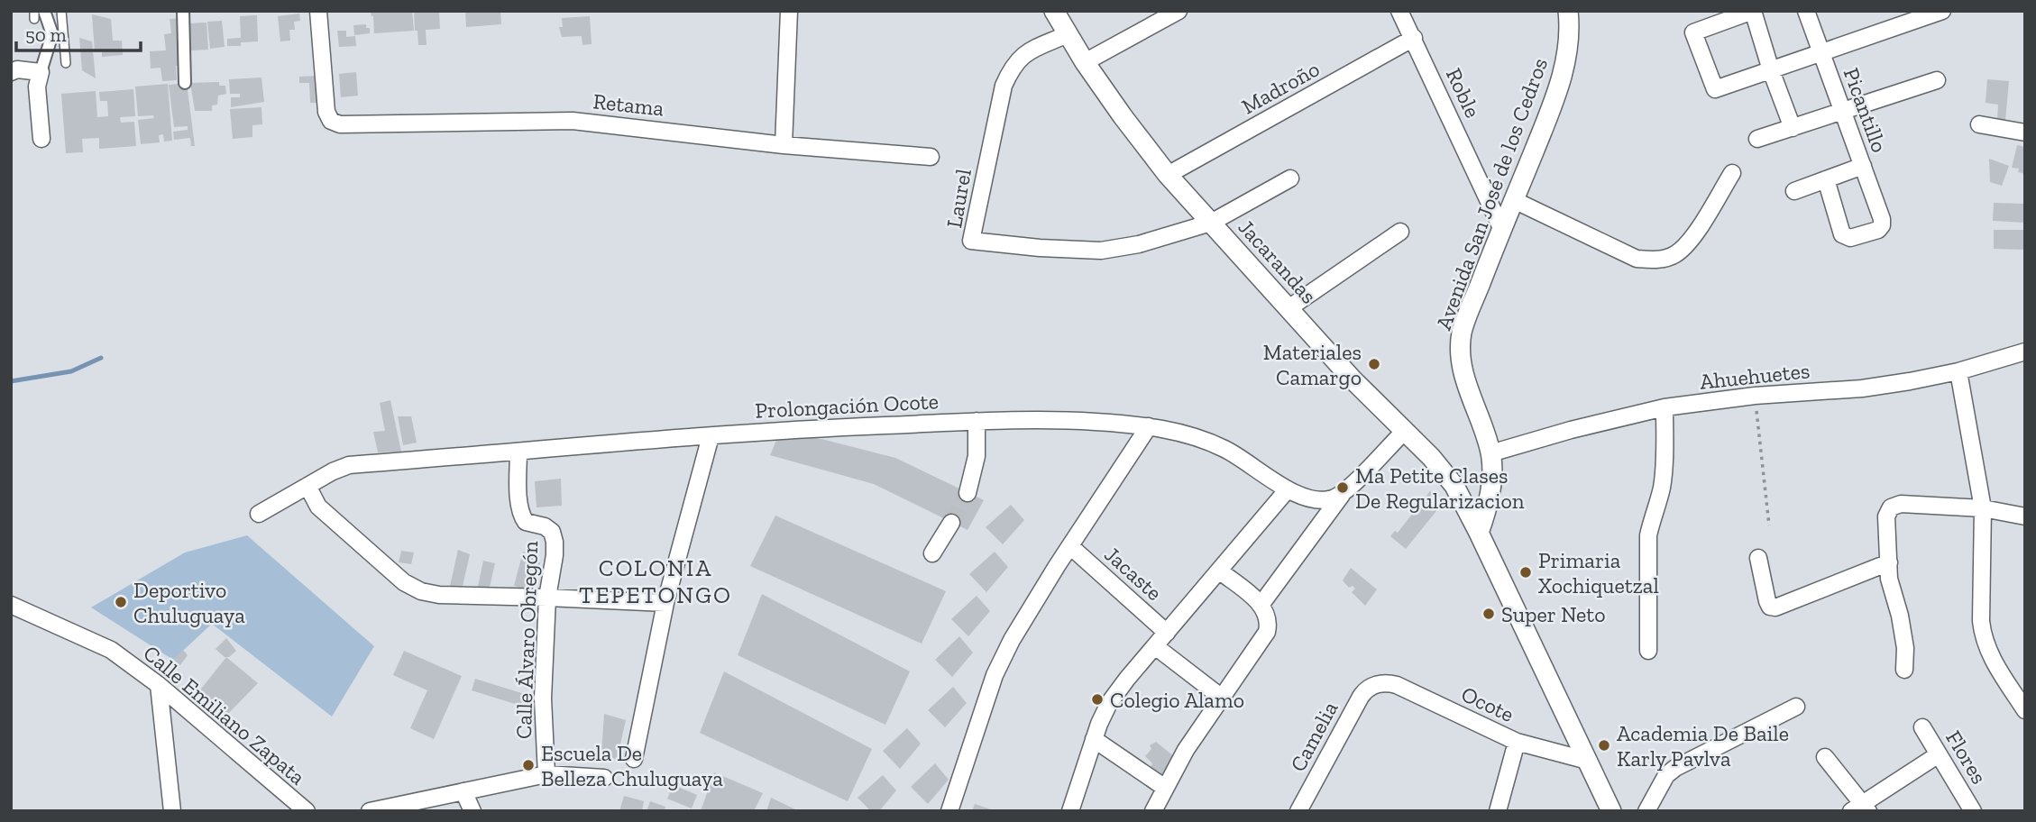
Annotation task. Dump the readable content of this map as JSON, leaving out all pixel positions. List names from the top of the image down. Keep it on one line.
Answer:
{"streets":{"street":["Madroño","Roble","Retama","Picantillo","Avenida San José de los Cedros","Laurel","Jacarandas","Ahuehuetes","Prolongación Ocote","Jacaste","Calle Álvaro Obregón","Ocote","Calle Emiliano Zapata","Camelia","Flores"]},"crossings":[["Madroño","Roble"],["Madroño","Jacarandas"],["Roble","Avenida San José de los Cedros"],["Avenida San José de los Cedros","Jacarandas"],["Avenida San José de los Cedros","Ahuehuetes"],["Laurel","Jacarandas"],["Prolongación Ocote","Calle Álvaro Obregón"],["Ocote","Camelia"]],"districts":["COLONIA TEPETONGO"],"places":["Materiales Camargo","Ma Petite Clases De Regularizacion","Primaria Xochiquetzal","Deportivo Chuluguaya","Super Neto","Colegio Alamo","Academia De Baile Karly Pavlva","Escuela De Belleza Chuluguaya"],"scale_bar":"50 m"}
